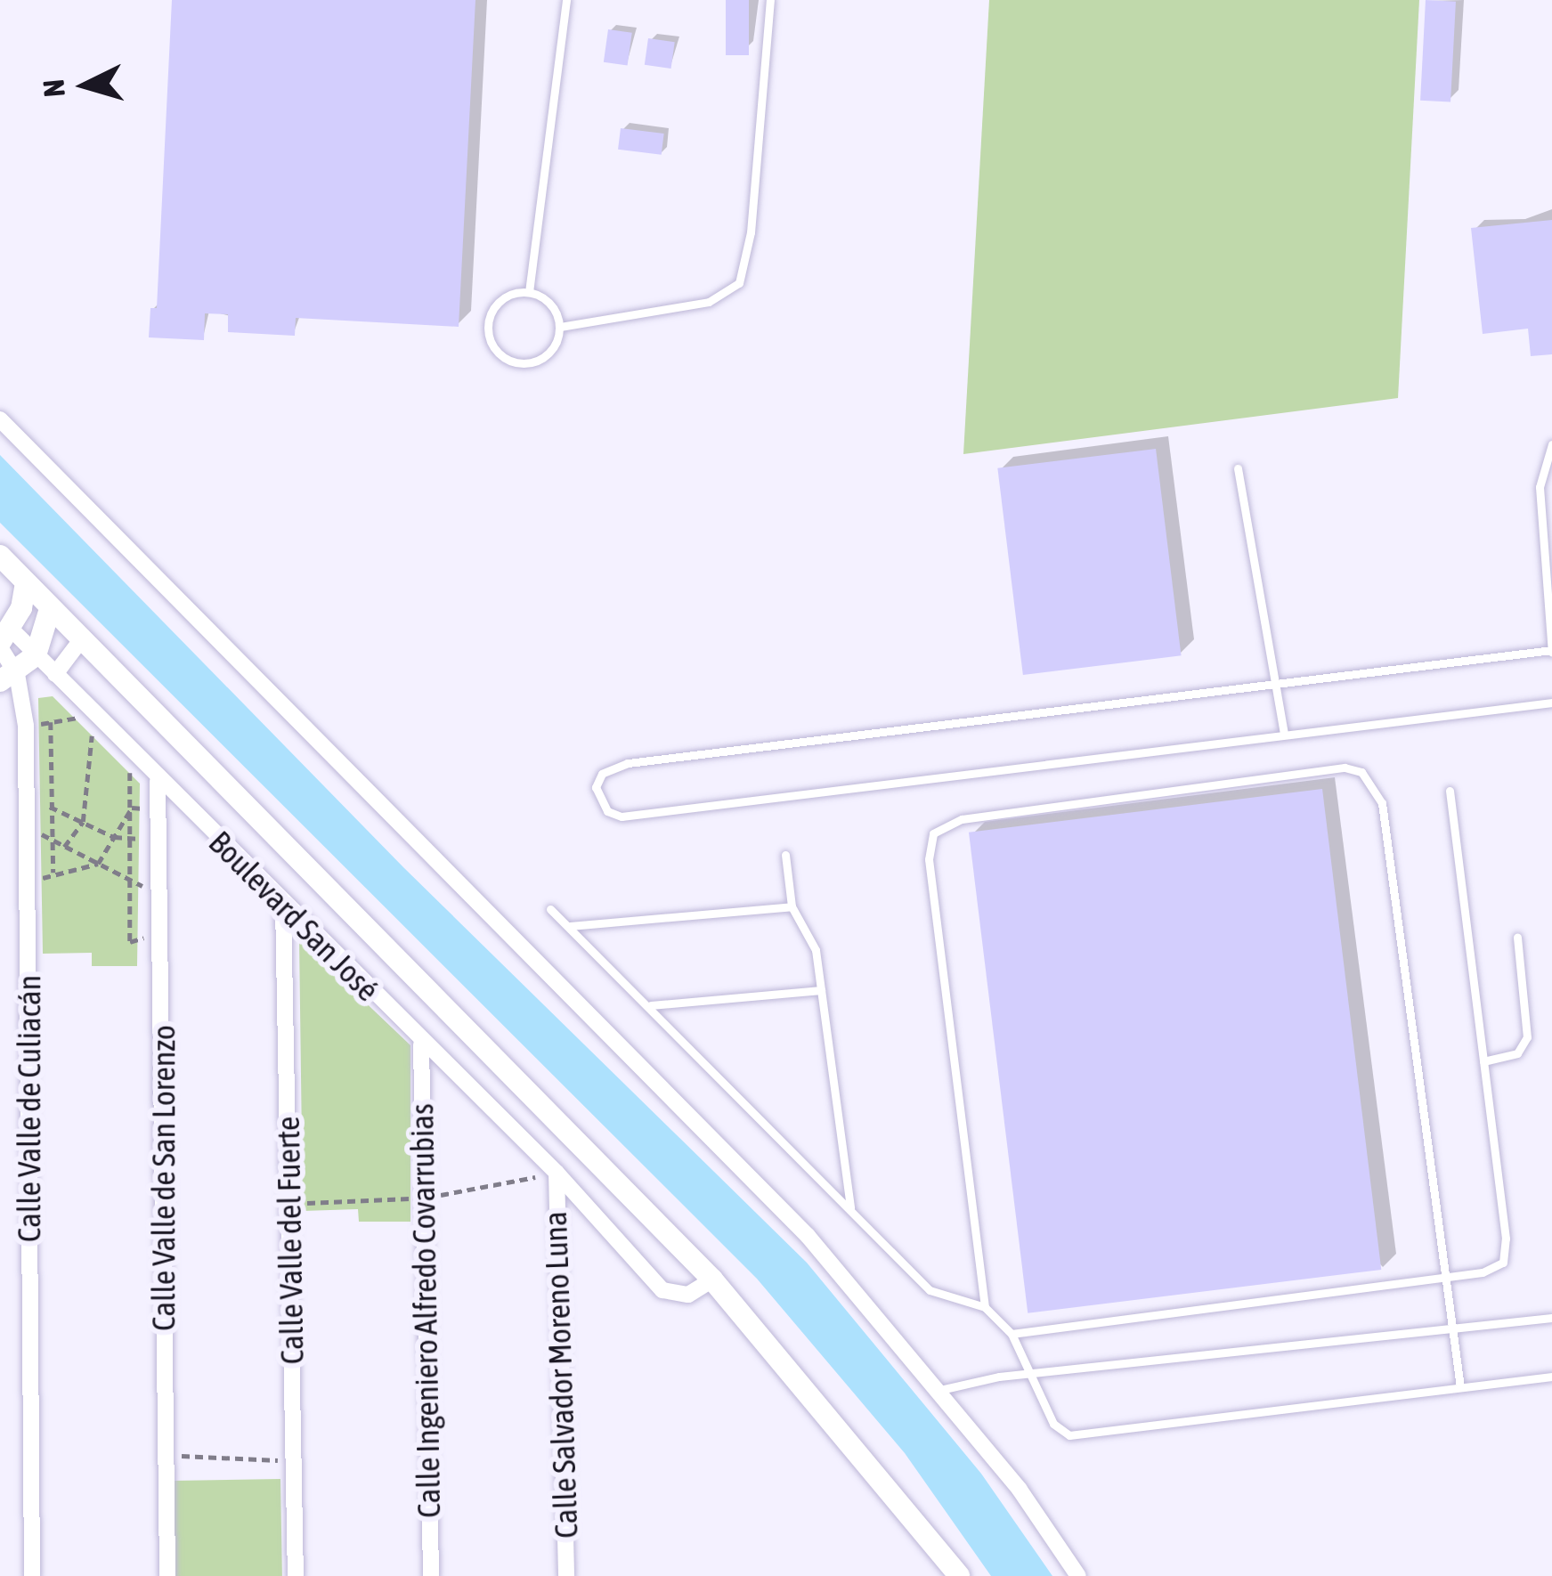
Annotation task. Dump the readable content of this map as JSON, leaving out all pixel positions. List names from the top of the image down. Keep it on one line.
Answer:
{"streets":{"street":["Boulevard San José","Calle Valle de Culiacán","Calle Valle de San Lorenzo","Calle Valle del Fuerte","Calle Ingeniero Alfredo Covarrubias","Calle Salvador Moreno Luna"]},"crossings":[["Boulevard San José","Calle Valle de Culiacán"],["Boulevard San José","Calle Valle de San Lorenzo"],["Boulevard San José","Calle Valle del Fuerte"],["Boulevard San José","Calle Ingeniero Alfredo Covarrubias"],["Boulevard San José","Calle Salvador Moreno Luna"]],"north":"left"}
